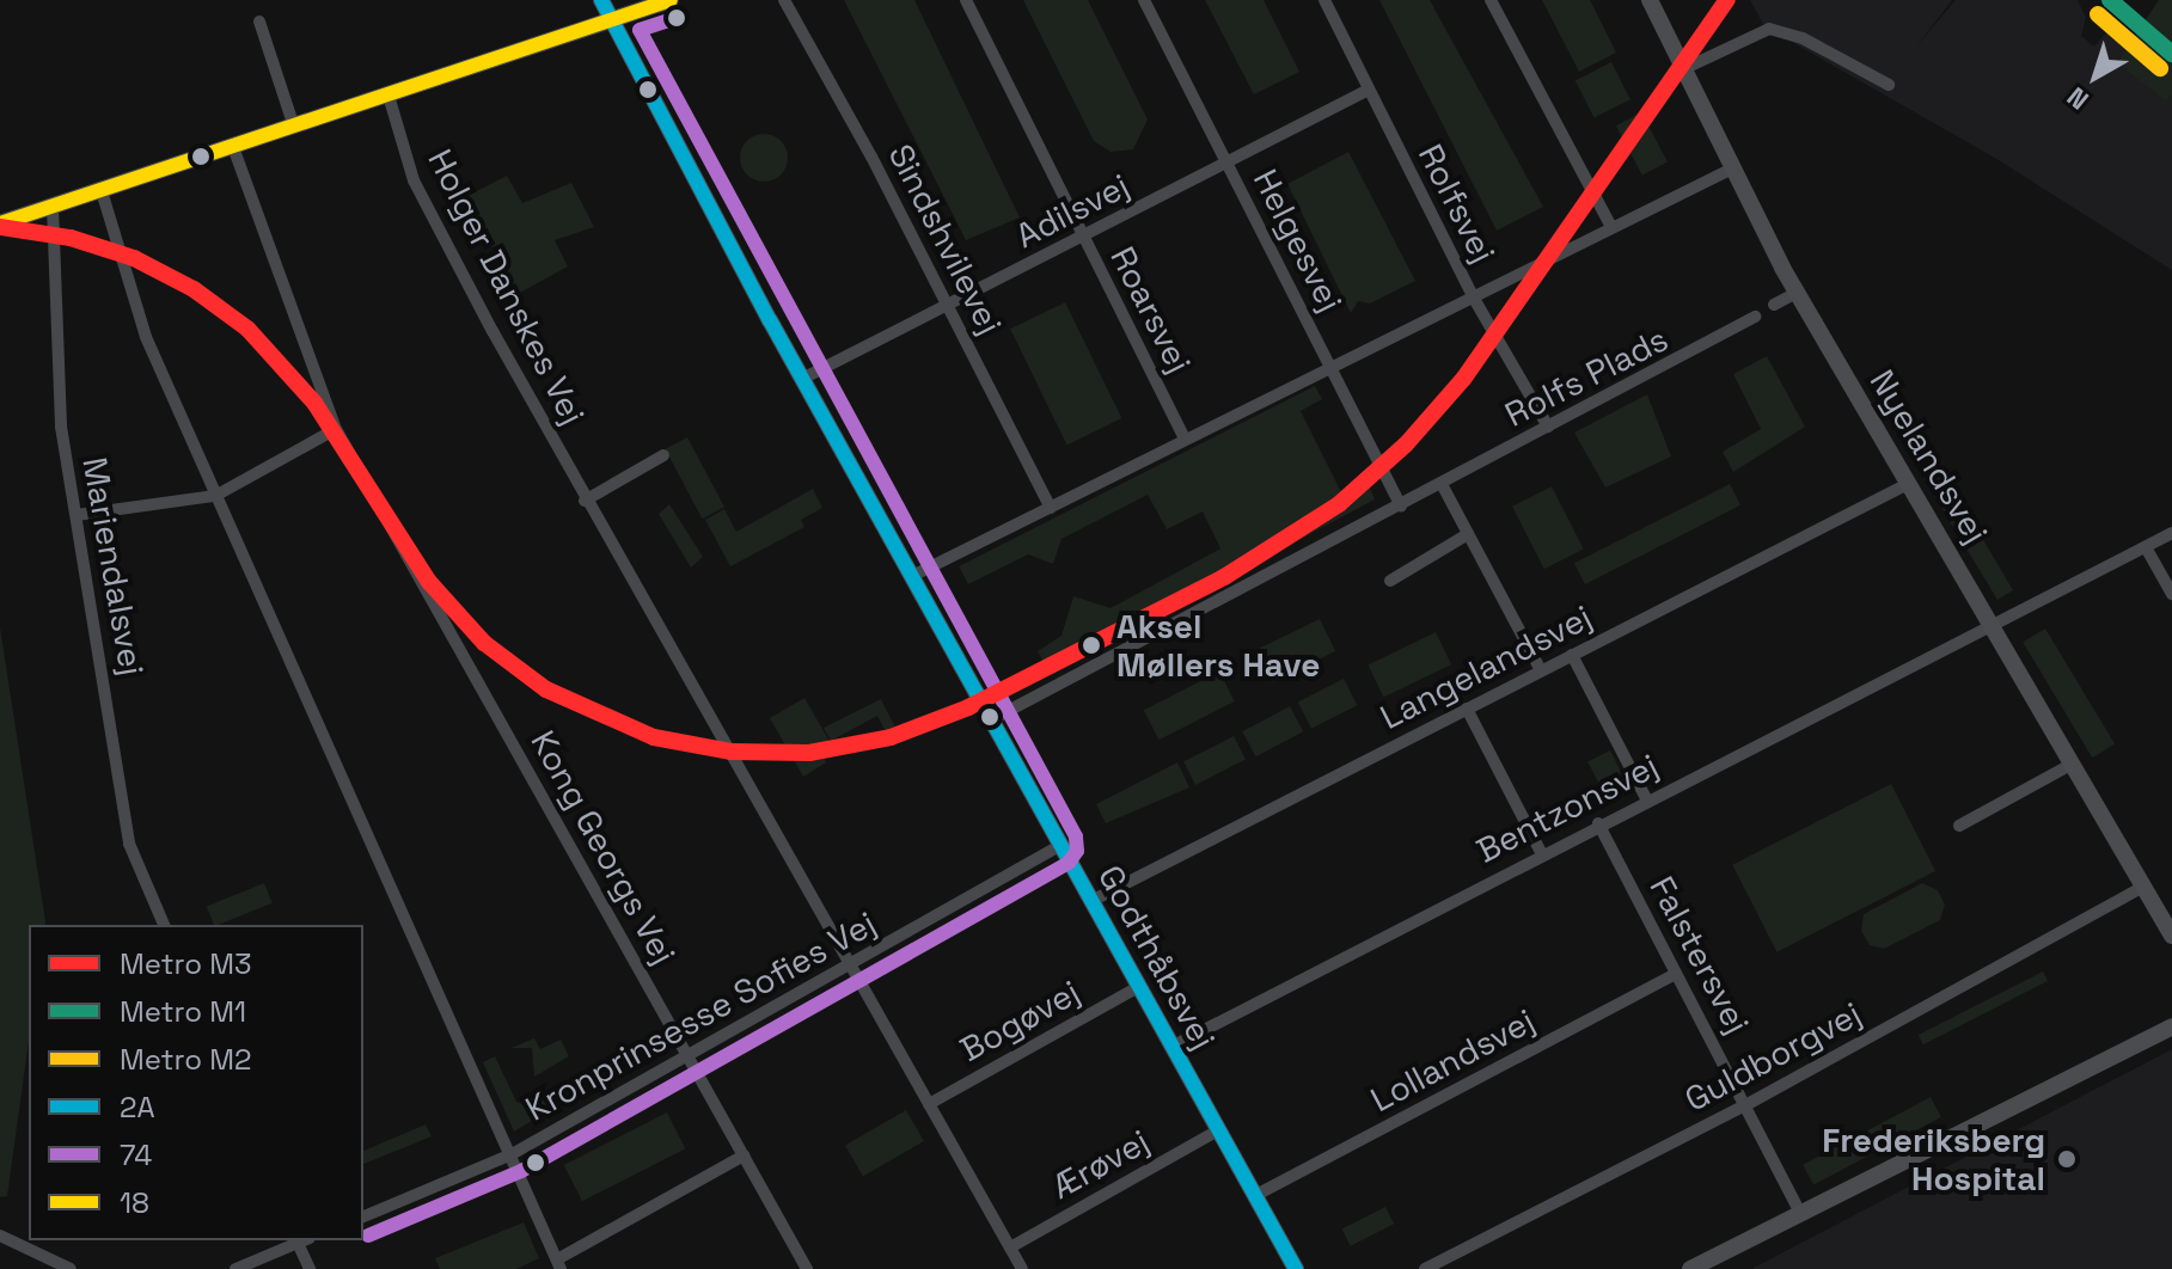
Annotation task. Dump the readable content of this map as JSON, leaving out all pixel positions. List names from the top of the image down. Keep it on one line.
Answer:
{"streets":{"street":["Rolfsvej","Adilsvej","Sindshvilevej","Helgesvej","Holger Danskes Vej","Roarsvej","Rolfs Plads","Nyelandsvej","Mariendalsvej","Langelandsvej","Bentzonsvej","Kong Georgs Vej","Falstersvej","Godthåbsvej","Kronprinsesse Sofies Vej","Bogøvej","Guldborgvej","Lollandsvej","Ærøvej"]},"crossings":[["Rolfsvej","Adilsvej"],["Rolfsvej","Rolfs Plads"],["Adilsvej","Sindshvilevej"],["Adilsvej","Helgesvej"],["Adilsvej","Roarsvej"],["Adilsvej","Godthåbsvej"],["Holger Danskes Vej","Kronprinsesse Sofies Vej"],["Holger Danskes Vej","Bogøvej"],["Holger Danskes Vej","Ærøvej"],["Nyelandsvej","Langelandsvej"],["Nyelandsvej","Bentzonsvej"],["Nyelandsvej","Guldborgvej"],["Langelandsvej","Godthåbsvej"],["Bentzonsvej","Falstersvej"],["Bentzonsvej","Godthåbsvej"],["Kong Georgs Vej","Kronprinsesse Sofies Vej"],["Falstersvej","Guldborgvej"],["Falstersvej","Lollandsvej"],["Godthåbsvej","Kronprinsesse Sofies Vej"],["Godthåbsvej","Bogøvej"],["Godthåbsvej","Lollandsvej"],["Godthåbsvej","Ærøvej"]],"places":["Aksel Møllers Have","Frederiksberg Hospital"],"lines":["metro line M3","metro line M1","transit line 2A","transit line 18","metro line M2","transit line 74"],"legend":["Metro M3","Metro M1","Metro M2","2A","74","18"],"north":"bottom left"}
